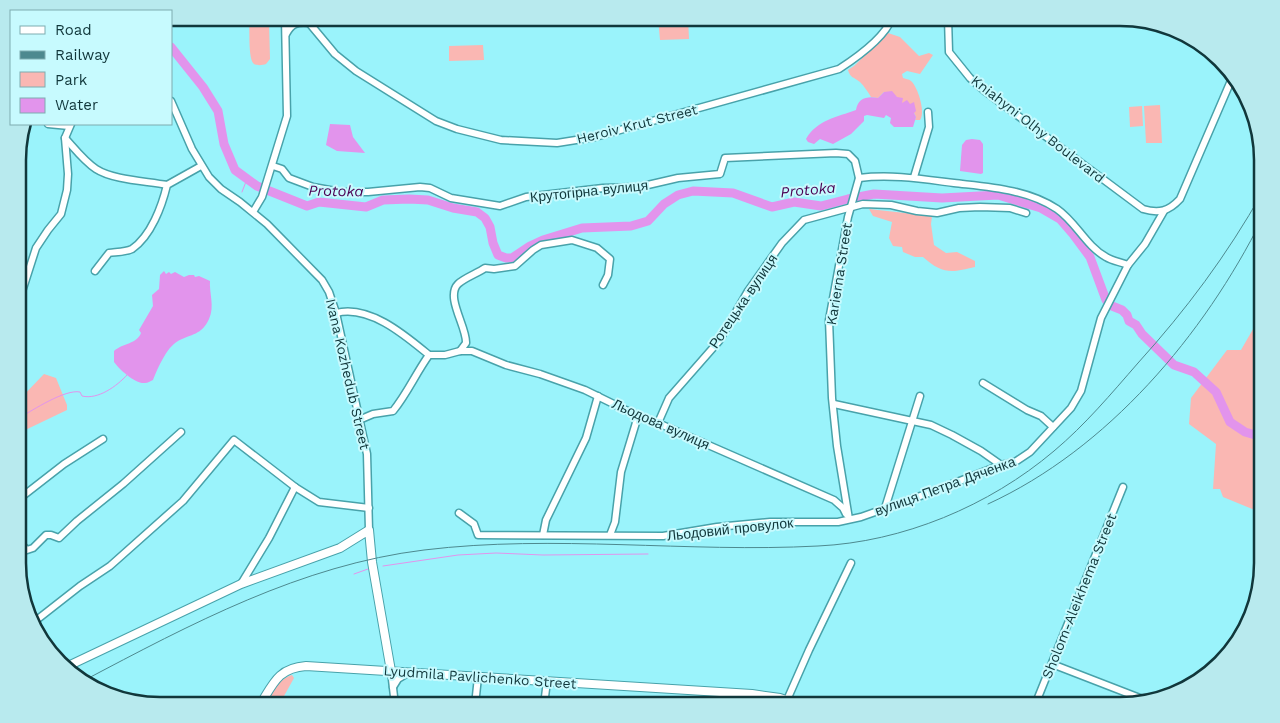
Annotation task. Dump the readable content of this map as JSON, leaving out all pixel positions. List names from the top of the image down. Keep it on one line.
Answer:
{"streets":{"main road":["Ivana Kozhedub Street","Lyudmila Pavlichenko Street"],"street":["Heroiv Krut Street","Kniahyni Olhy Boulevard","Крутогірна вулиця","Karierna Street","Ротецька вулиця","Льодова вулиця","вулиця Петра Дяченка","Льодовий провулок","Sholom-Aleikhema Street"]},"crossings":[["Kniahyni Olhy Boulevard","вулиця Петра Дяченка"],["Karierna Street","Ротецька вулиця"],["Karierna Street","Льодова вулиця"],["Karierna Street","вулиця Петра Дяченка"],["Karierna Street","Льодовий провулок"],["Ротецька вулиця","Льодова вулиця"],["Ivana Kozhedub Street","Lyudmila Pavlichenko Street"],["Льодова вулиця","вулиця Петра Дяченка"],["Льодова вулиця","Льодовий провулок"],["вулиця Петра Дяченка","Льодовий провулок"]],"water":["Protoka"],"legend":["Road","Railway","Park","Water"]}
